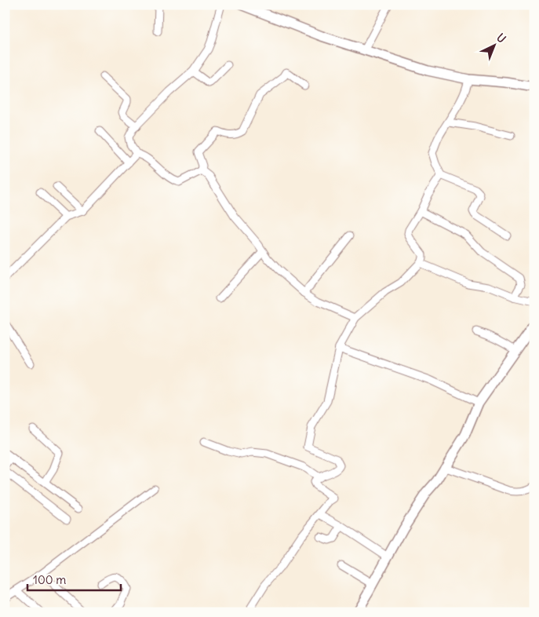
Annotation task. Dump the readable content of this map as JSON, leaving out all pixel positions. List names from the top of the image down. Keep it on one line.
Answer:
{"scale_bar":"100 m","north":"top right"}
